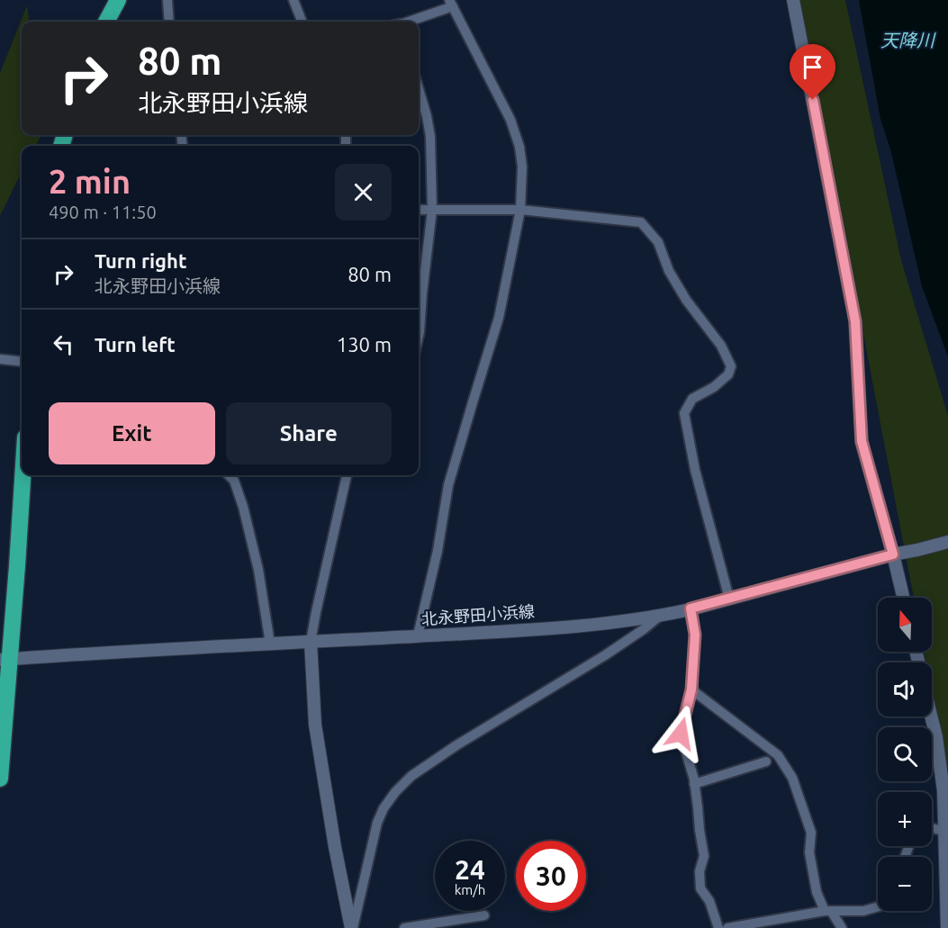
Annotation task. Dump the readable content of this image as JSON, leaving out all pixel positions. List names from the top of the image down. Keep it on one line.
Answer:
{"streets":{"street":["北永野田小浜線"]},"water":["天降川"],"north":"top","page":{"turn":["80 m","北永野田小浜線"],"heading":["2 min","490 m · 11:50"],"list":[{"name":"Turn right","note":"北永野田小浜線","value":"80 m"},{"name":"Turn left","value":"130 m"}],"buttons":["Exit","Share"],"map_buttons":["+","−"],"speed":"24 km/h","limit":"30"}}
